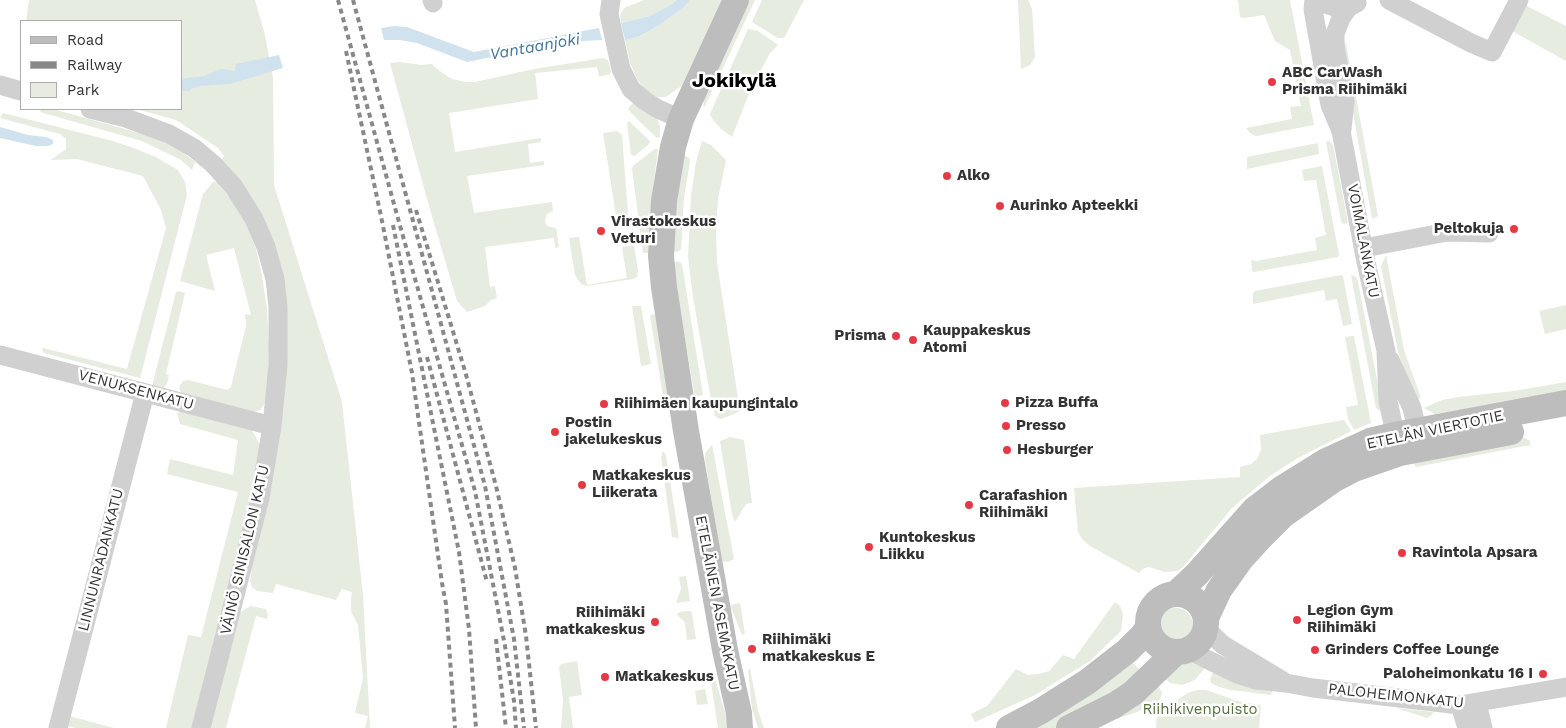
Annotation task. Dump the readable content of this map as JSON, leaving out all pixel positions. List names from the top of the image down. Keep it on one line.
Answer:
{"streets":{"street":["VOIMALANKATU","VENUKSENKATU","ETELÄN VIERTOTIE","VÄINÖ SINISALON KATU","LINNUNRADANKATU","ETELÄINEN ASEMAKATU","PALOHEIMONKATU"]},"crossings":[["VOIMALANKATU","ETELÄN VIERTOTIE"],["VENUKSENKATU","VÄINÖ SINISALON KATU"],["VENUKSENKATU","LINNUNRADANKATU"],["ETELÄN VIERTOTIE","PALOHEIMONKATU"]],"districts":["Jokikylä"],"water":["Vantaanjoki"],"parks":["Riihikivenpuisto"],"places":["ABC CarWash Prisma Riihimäki","Alko","Aurinko Apteekki","Peltokuja","Virastokeskus Veturi","Prisma","Kauppakeskus Atomi","Pizza Buffa","Riihimäen kaupungintalo","Presso","Postin jakelukeskus","Hesburger","Matkakeskus Liikerata","Carafashion Riihimäki","Kuntokeskus Liikku","Ravintola Apsara","Legion Gym Riihimäki","Riihimäki matkakeskus","Riihimäki matkakeskus E","Grinders Coffee Lounge","Paloheimonkatu 16 I","Matkakeskus"],"legend":["Road","Railway","Park"]}
